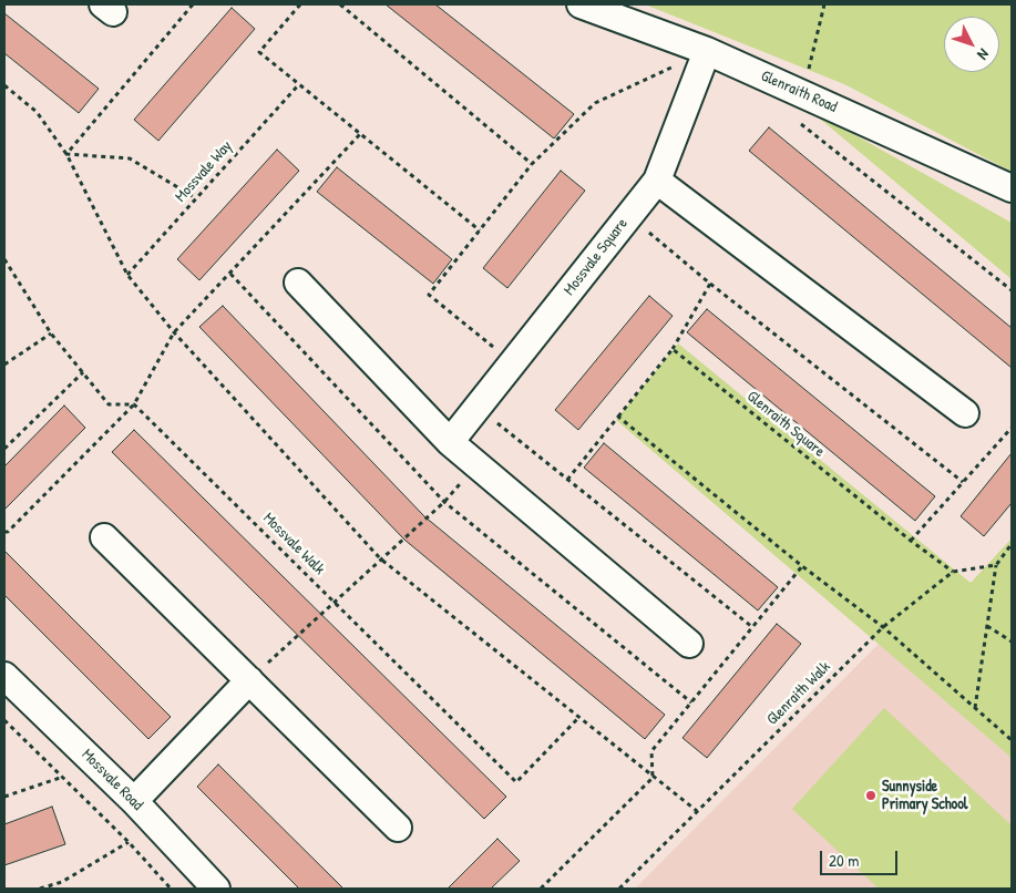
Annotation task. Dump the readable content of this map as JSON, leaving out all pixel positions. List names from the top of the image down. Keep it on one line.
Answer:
{"streets":{"street":["Glenraith Road","Mossvale Square","Mossvale Road"],"path":["Mossvale Way","Glenraith Square","Mossvale Walk","Glenraith Walk"]},"crossings":[["Glenraith Road","Mossvale Square"],["Glenraith Square","Glenraith Walk"]],"places":["Sunnyside Primary School"],"scale_bar":"20 m","north":"bottom right"}
